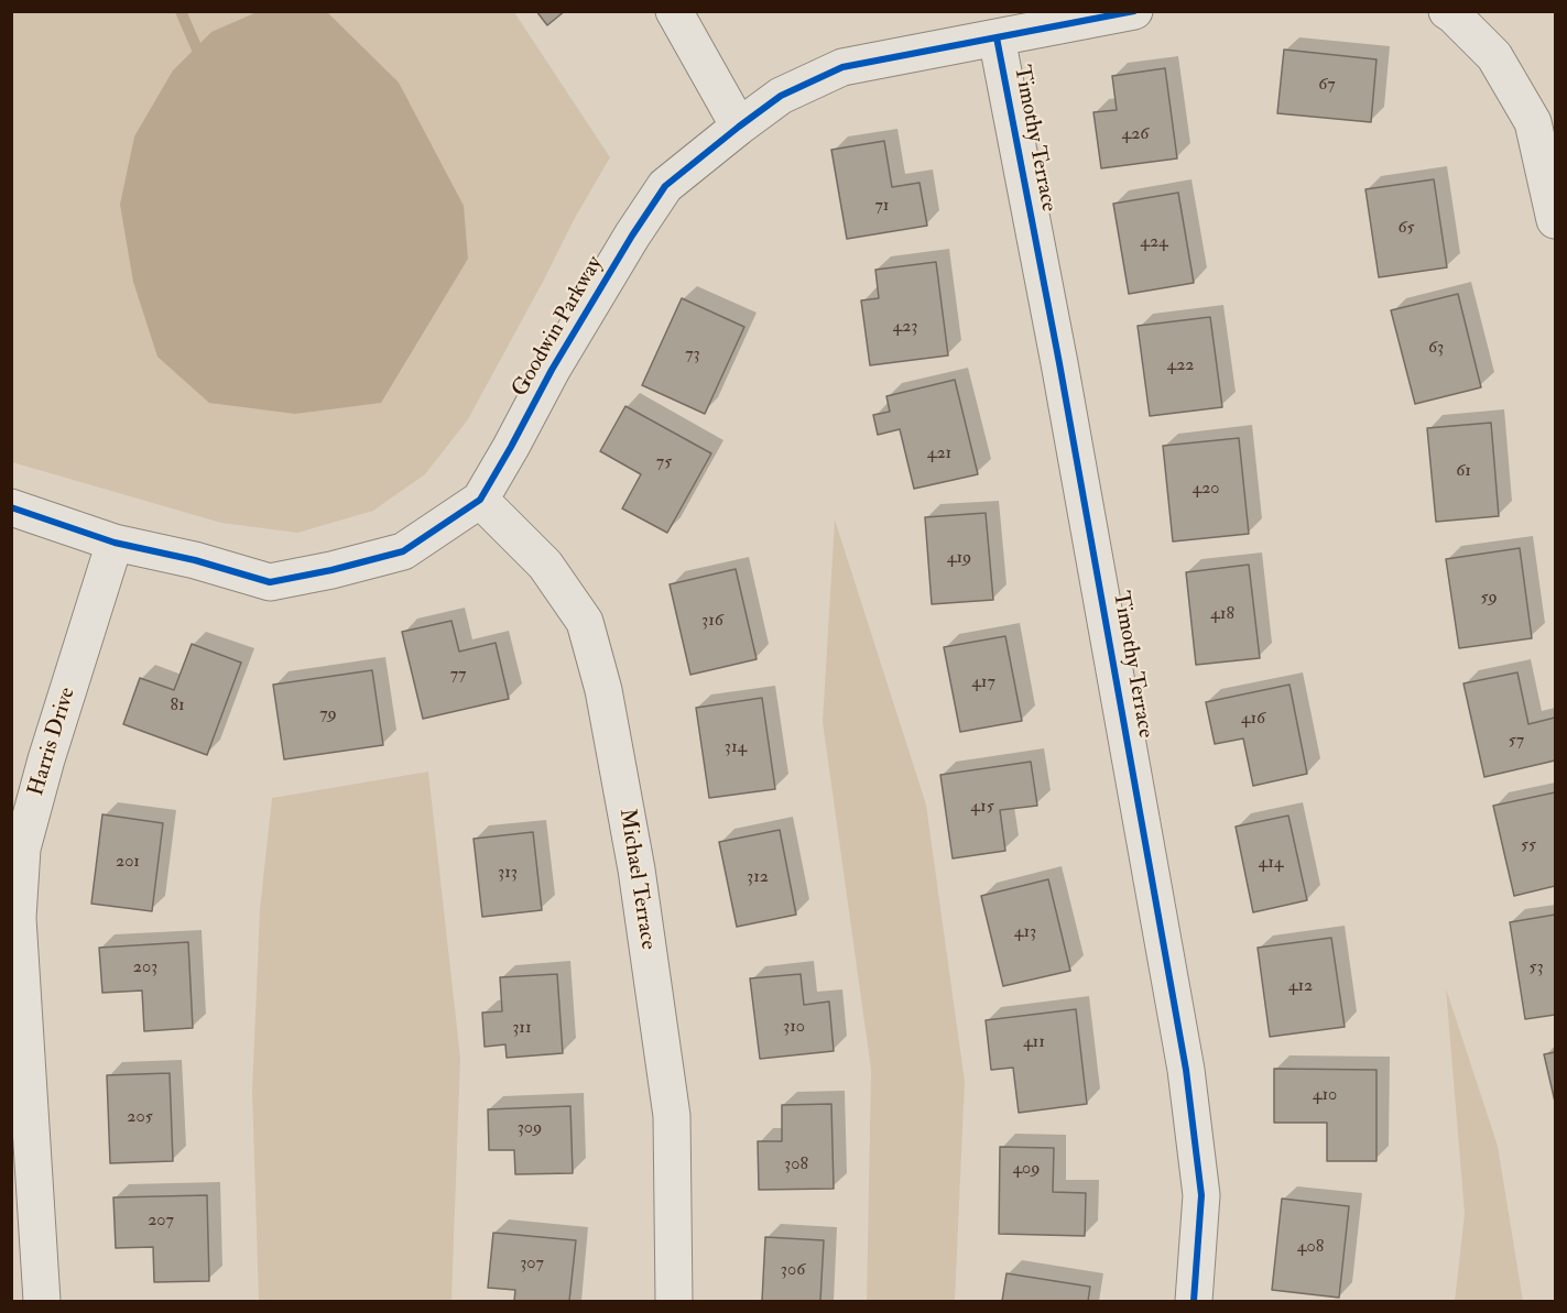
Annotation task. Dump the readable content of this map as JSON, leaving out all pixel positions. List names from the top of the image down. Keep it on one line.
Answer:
{"streets":{"street":["Timothy Terrace","Goodwin Parkway","Harris Drive","Michael Terrace"]},"crossings":[["Timothy Terrace","Goodwin Parkway"],["Goodwin Parkway","Harris Drive"],["Goodwin Parkway","Michael Terrace"]],"house_numbers":["67","426","71","65","424","423","63","73","422","421","75","61","420","419","59","418","316","77","417","81","79","416","57","314","415","55","201","414","313","312","413","203","53","412","310","311","411","410","205","309","308","409","207","408","307","306"]}
